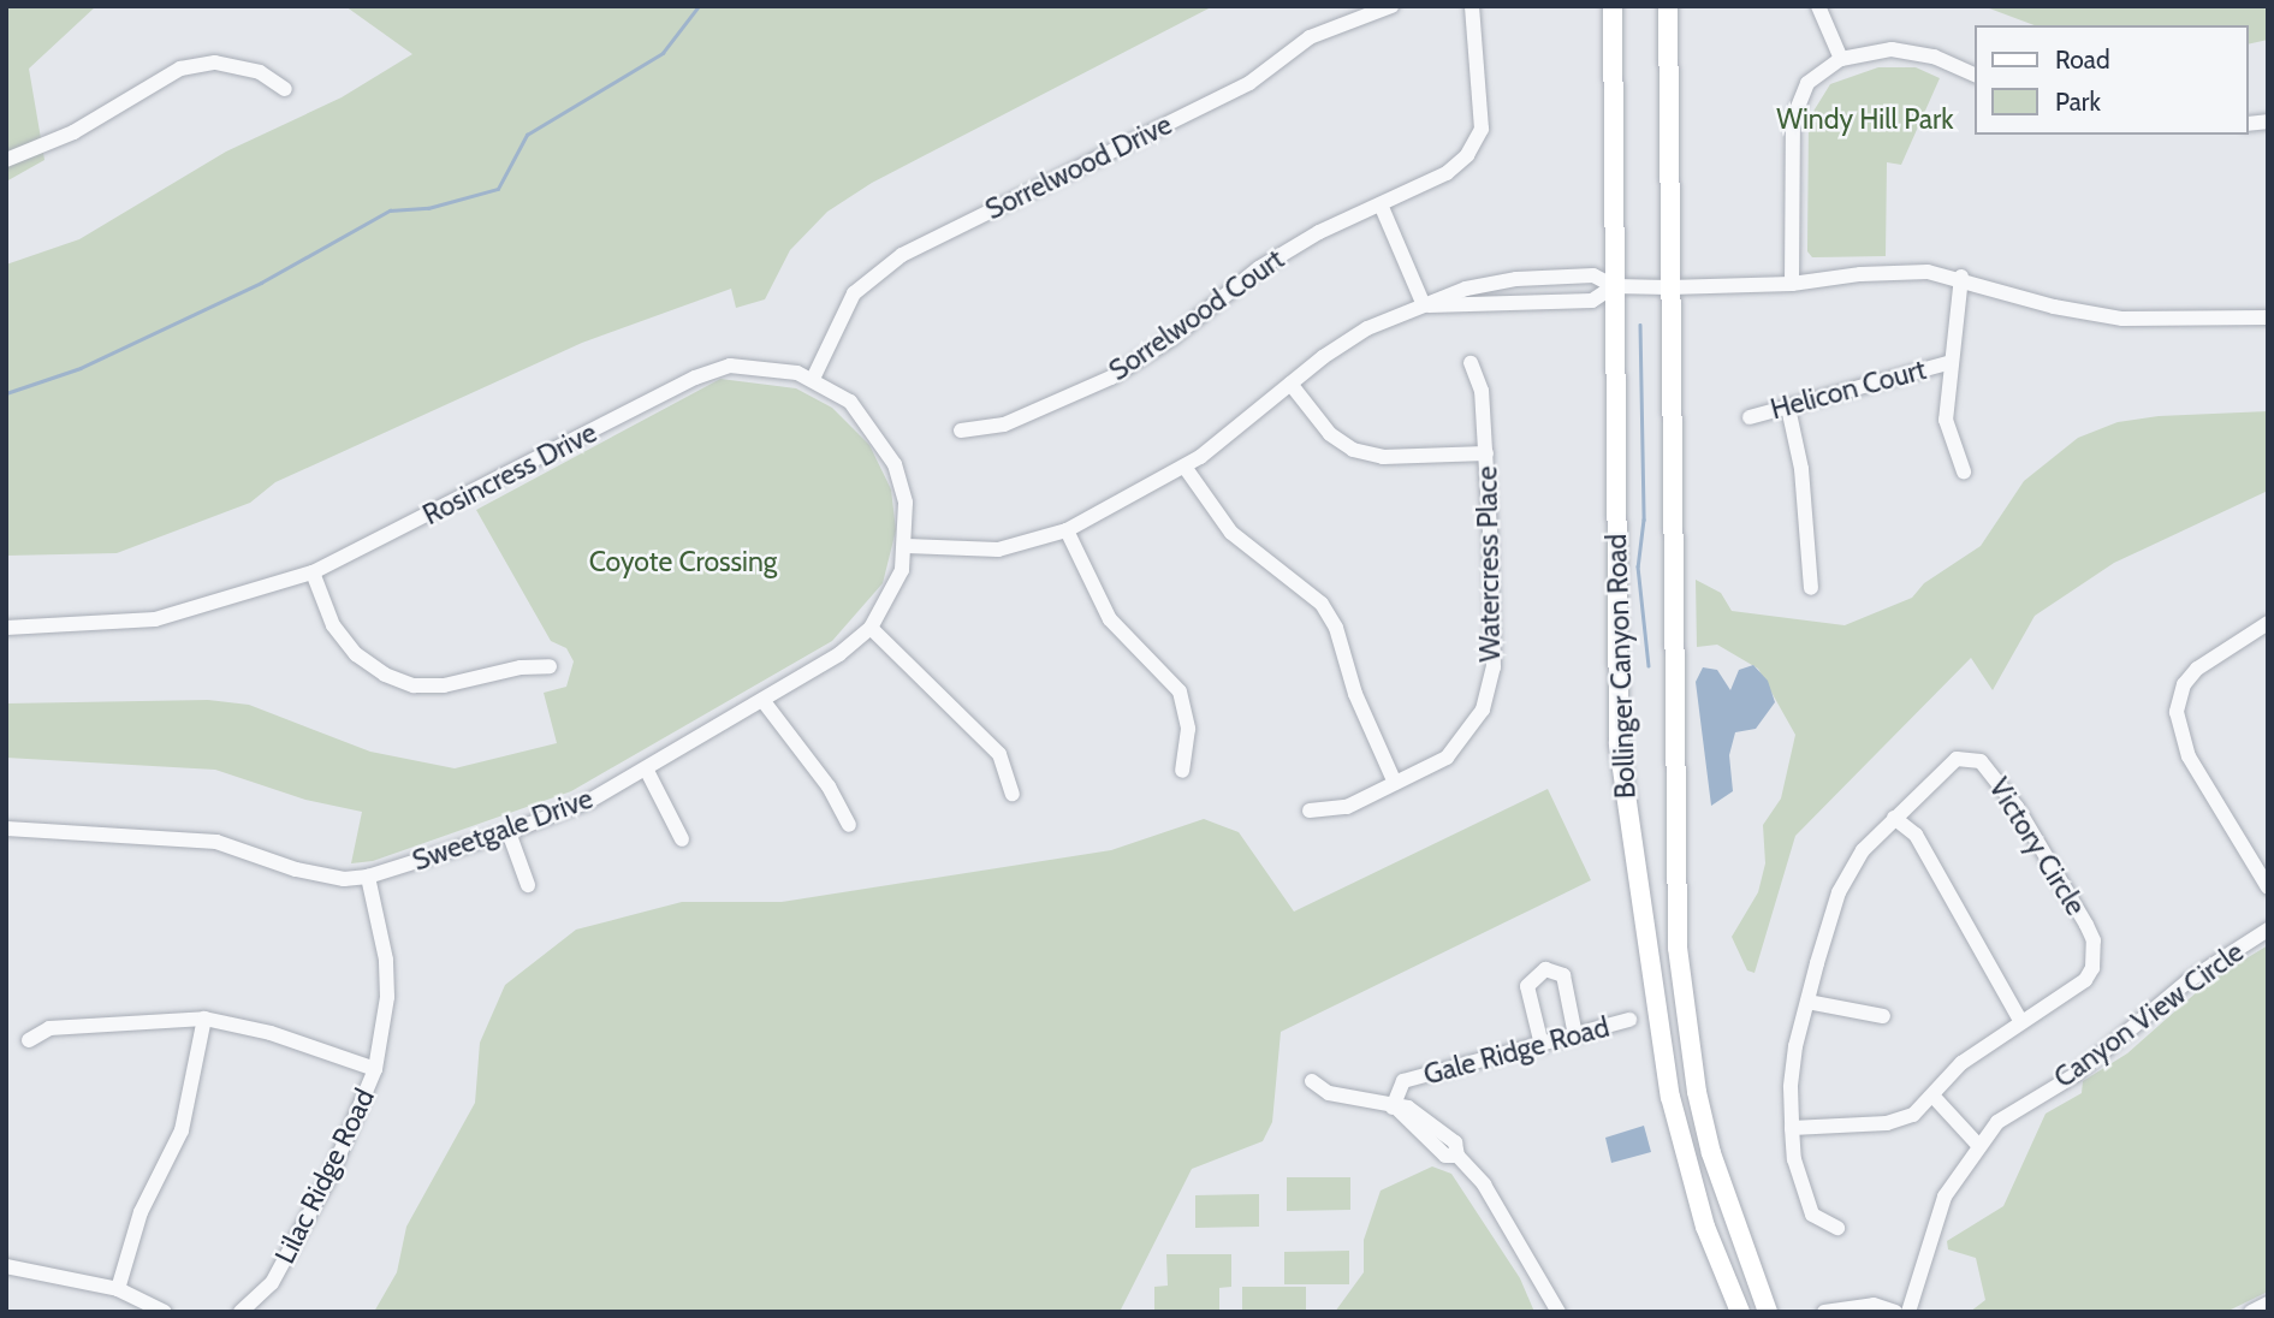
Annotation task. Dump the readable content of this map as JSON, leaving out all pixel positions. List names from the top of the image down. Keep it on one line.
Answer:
{"streets":{"main road":["Bollinger Canyon Road"],"street":["Sorrelwood Drive","Sorrelwood Court","Helicon Court","Rosincress Drive","Watercress Place","Sweetgale Drive","Victory Circle","Canyon View Circle","Gale Ridge Road","Lilac Ridge Road"]},"crossings":[["Sorrelwood Drive","Rosincress Drive"],["Rosincress Drive","Sweetgale Drive"],["Sweetgale Drive","Lilac Ridge Road"]],"parks":["Windy Hill Park","Coyote Crossing"],"legend":["Road","Park"]}
